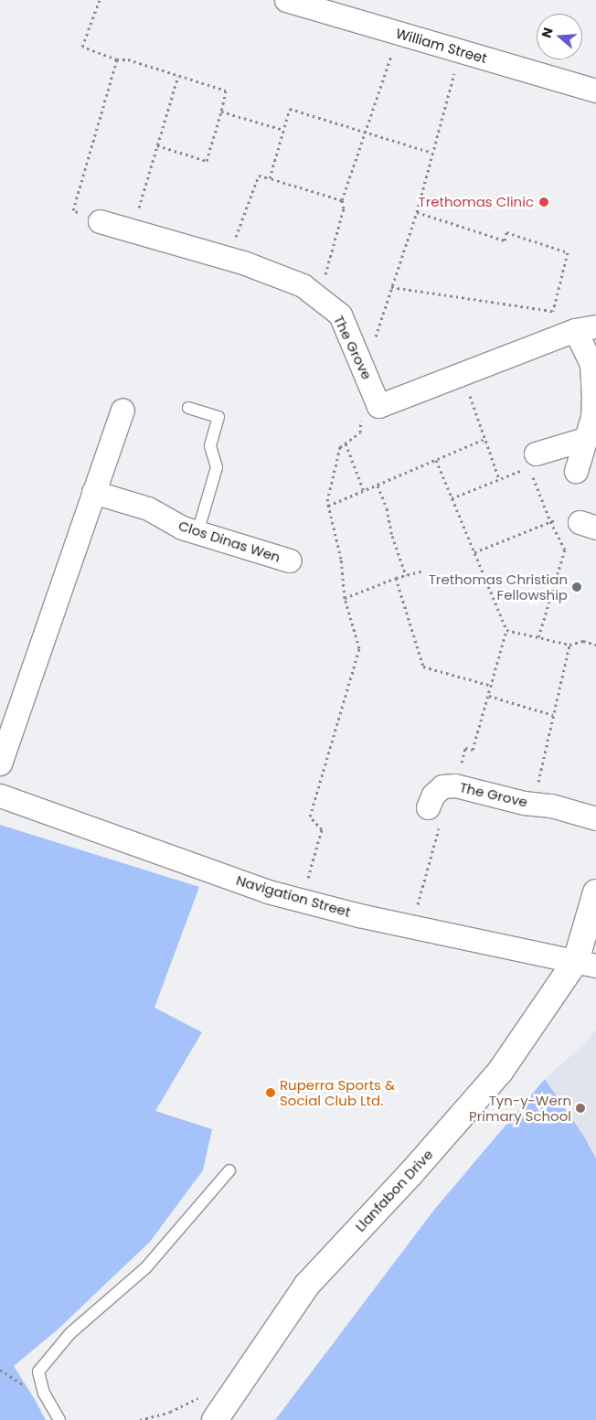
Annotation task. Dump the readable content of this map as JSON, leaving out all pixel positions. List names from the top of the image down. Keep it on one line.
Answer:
{"streets":{"street":["William Street","The Grove","Clos Dinas Wen","Navigation Street","Llanfabon Drive"]},"crossings":[["Navigation Street","Llanfabon Drive"]],"places":["Trethomas Clinic","Trethomas Christian Fellowship","Ruperra Sports & Social Club Ltd.","Tyn-y-Wern Primary School"],"north":"left"}
